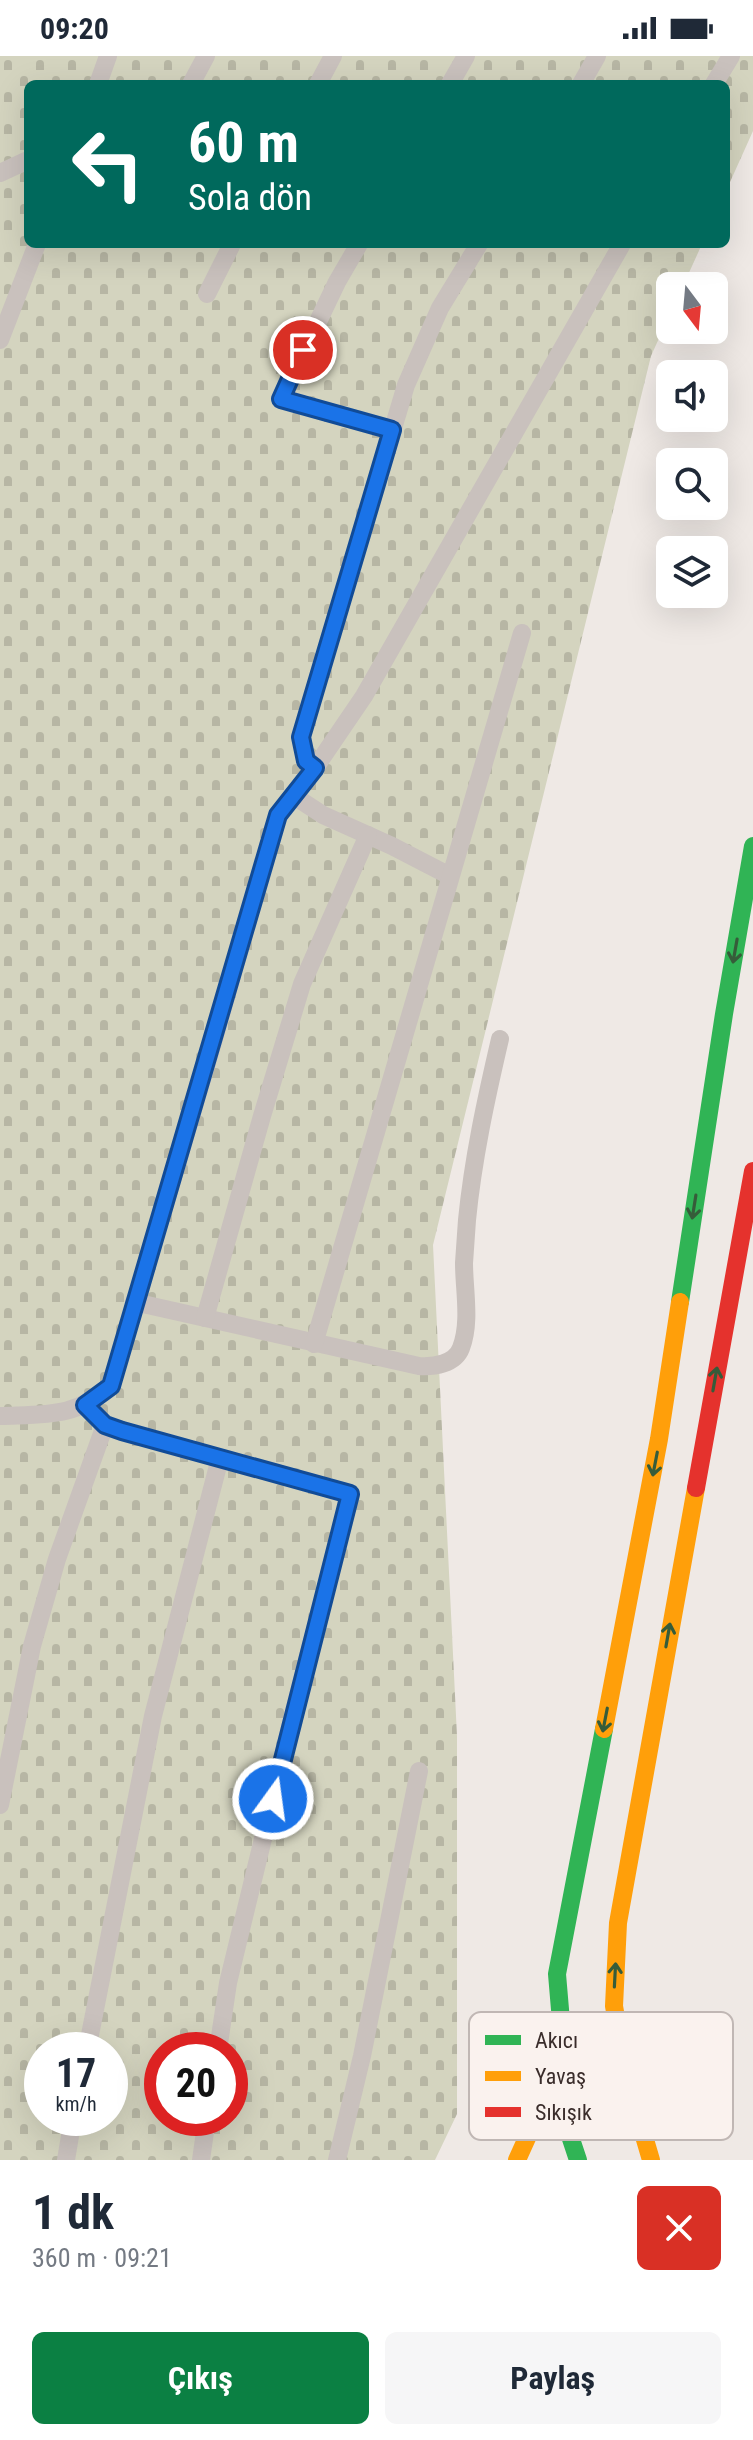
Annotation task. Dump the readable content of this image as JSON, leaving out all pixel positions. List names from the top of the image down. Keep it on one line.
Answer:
{"legend":["Akıcı","Yavaş","Sıkışık"],"north":"bottom","page":{"status":"09:20","turn":["60 m","Sola dön"],"speed":"17 km/h","limit":"20","heading":["1 dk","360 m · 09:21"],"buttons":["Çıkış","Paylaş"]}}
